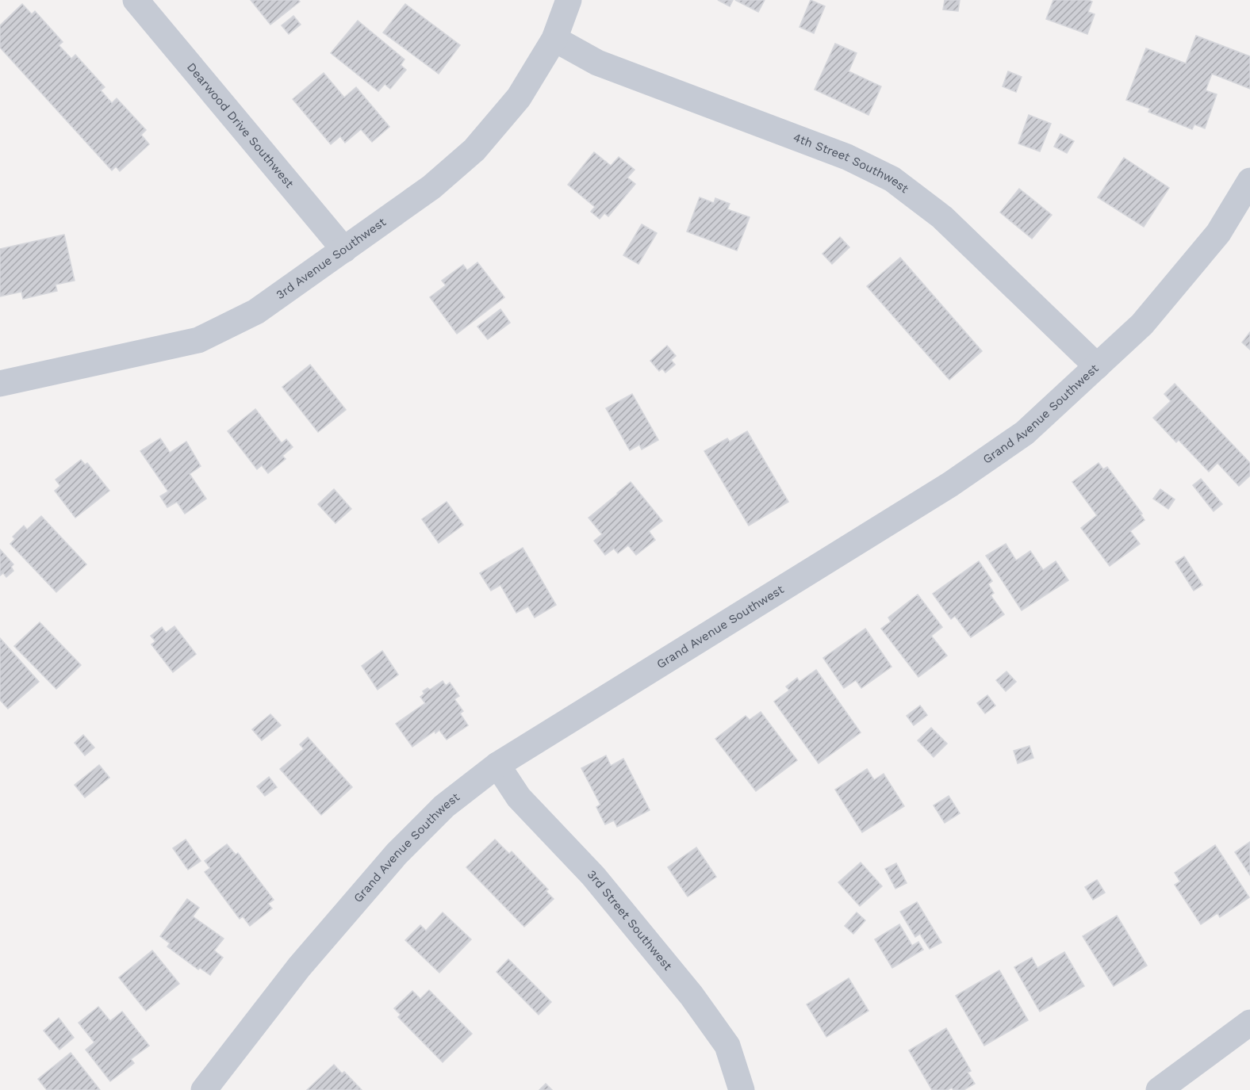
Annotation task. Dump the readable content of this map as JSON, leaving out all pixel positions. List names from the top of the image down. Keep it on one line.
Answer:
{"streets":{"street":["Dearwood Drive Southwest","4th Street Southwest","3rd Avenue Southwest","Grand Avenue Southwest","3rd Street Southwest"]},"crossings":[["Dearwood Drive Southwest","3rd Avenue Southwest"],["4th Street Southwest","3rd Avenue Southwest"],["4th Street Southwest","Grand Avenue Southwest"],["Grand Avenue Southwest","3rd Street Southwest"]]}
